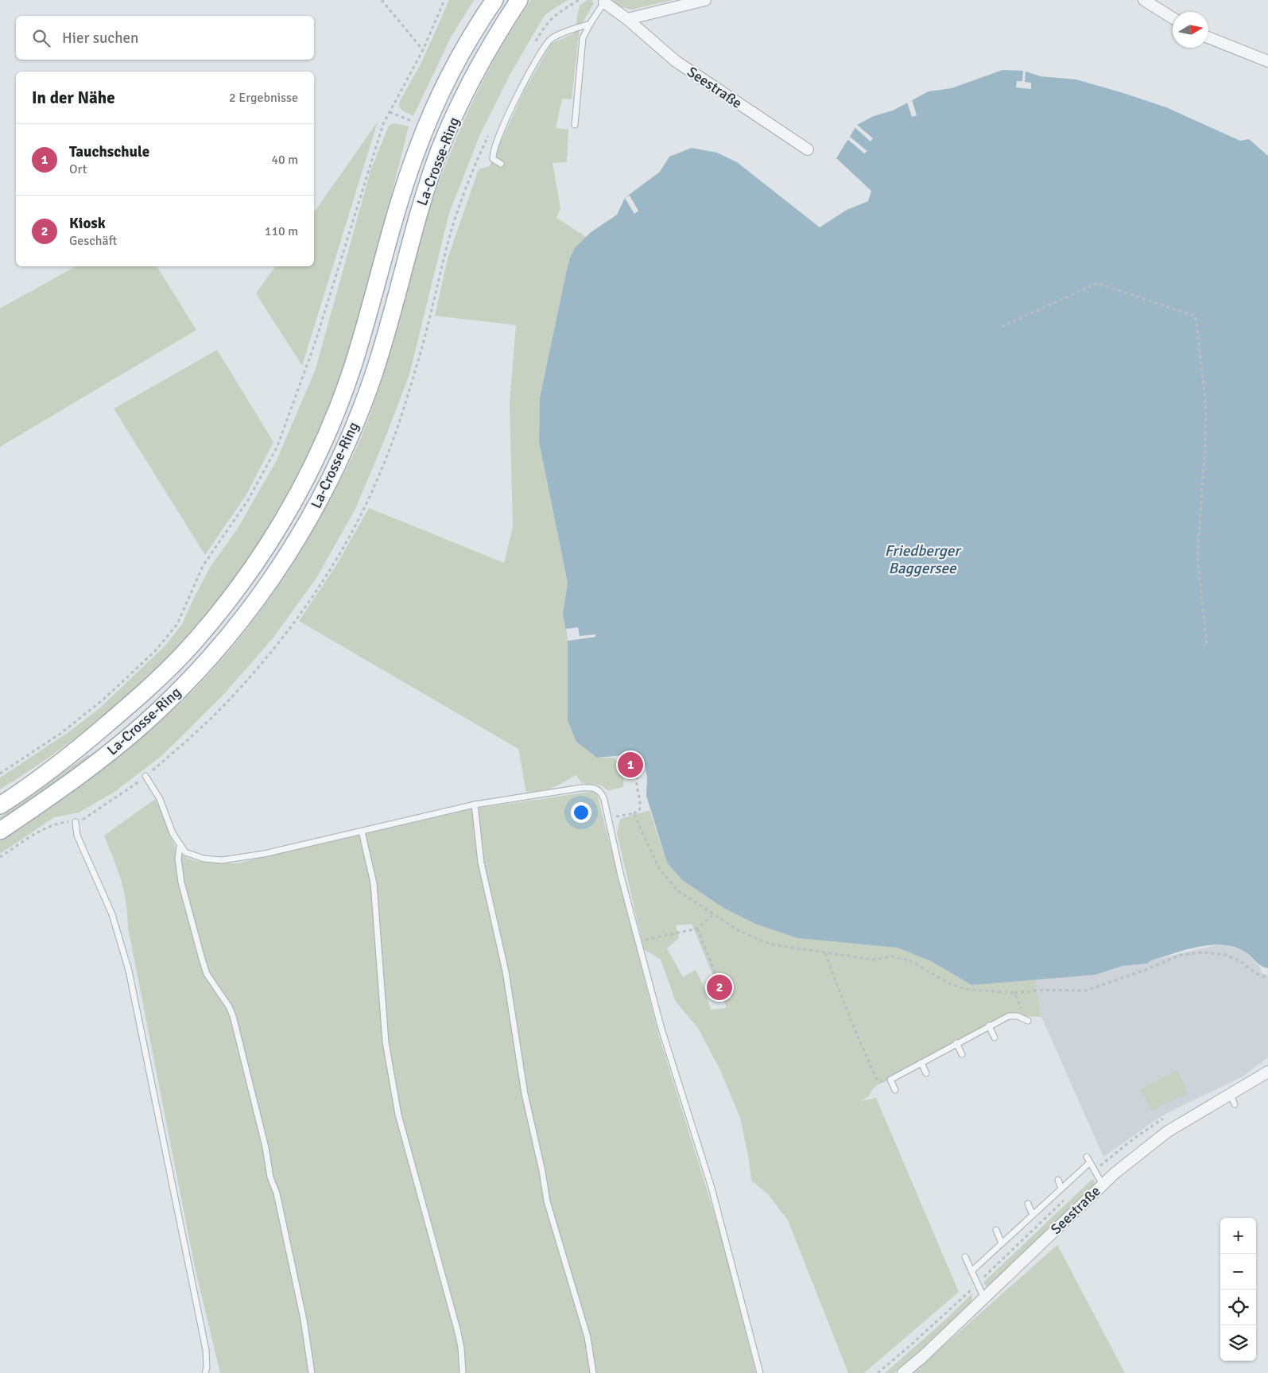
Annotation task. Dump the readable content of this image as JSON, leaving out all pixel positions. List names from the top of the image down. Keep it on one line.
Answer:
{"streets":{"main road":["La-Crosse-Ring"],"street":["Seestraße"]},"water":["Friedberger Baggersee"],"north":"right","page":{"search":"Hier suchen","heading":["In der Nähe","2 Ergebnisse"],"list":[{"mark":"1","name":"Tauchschule","note":"Ort","value":"40 m"},{"mark":"2","name":"Kiosk","note":"Geschäft","value":"110 m"}],"pins":["1","2"],"map_buttons":["+","−"]}}
